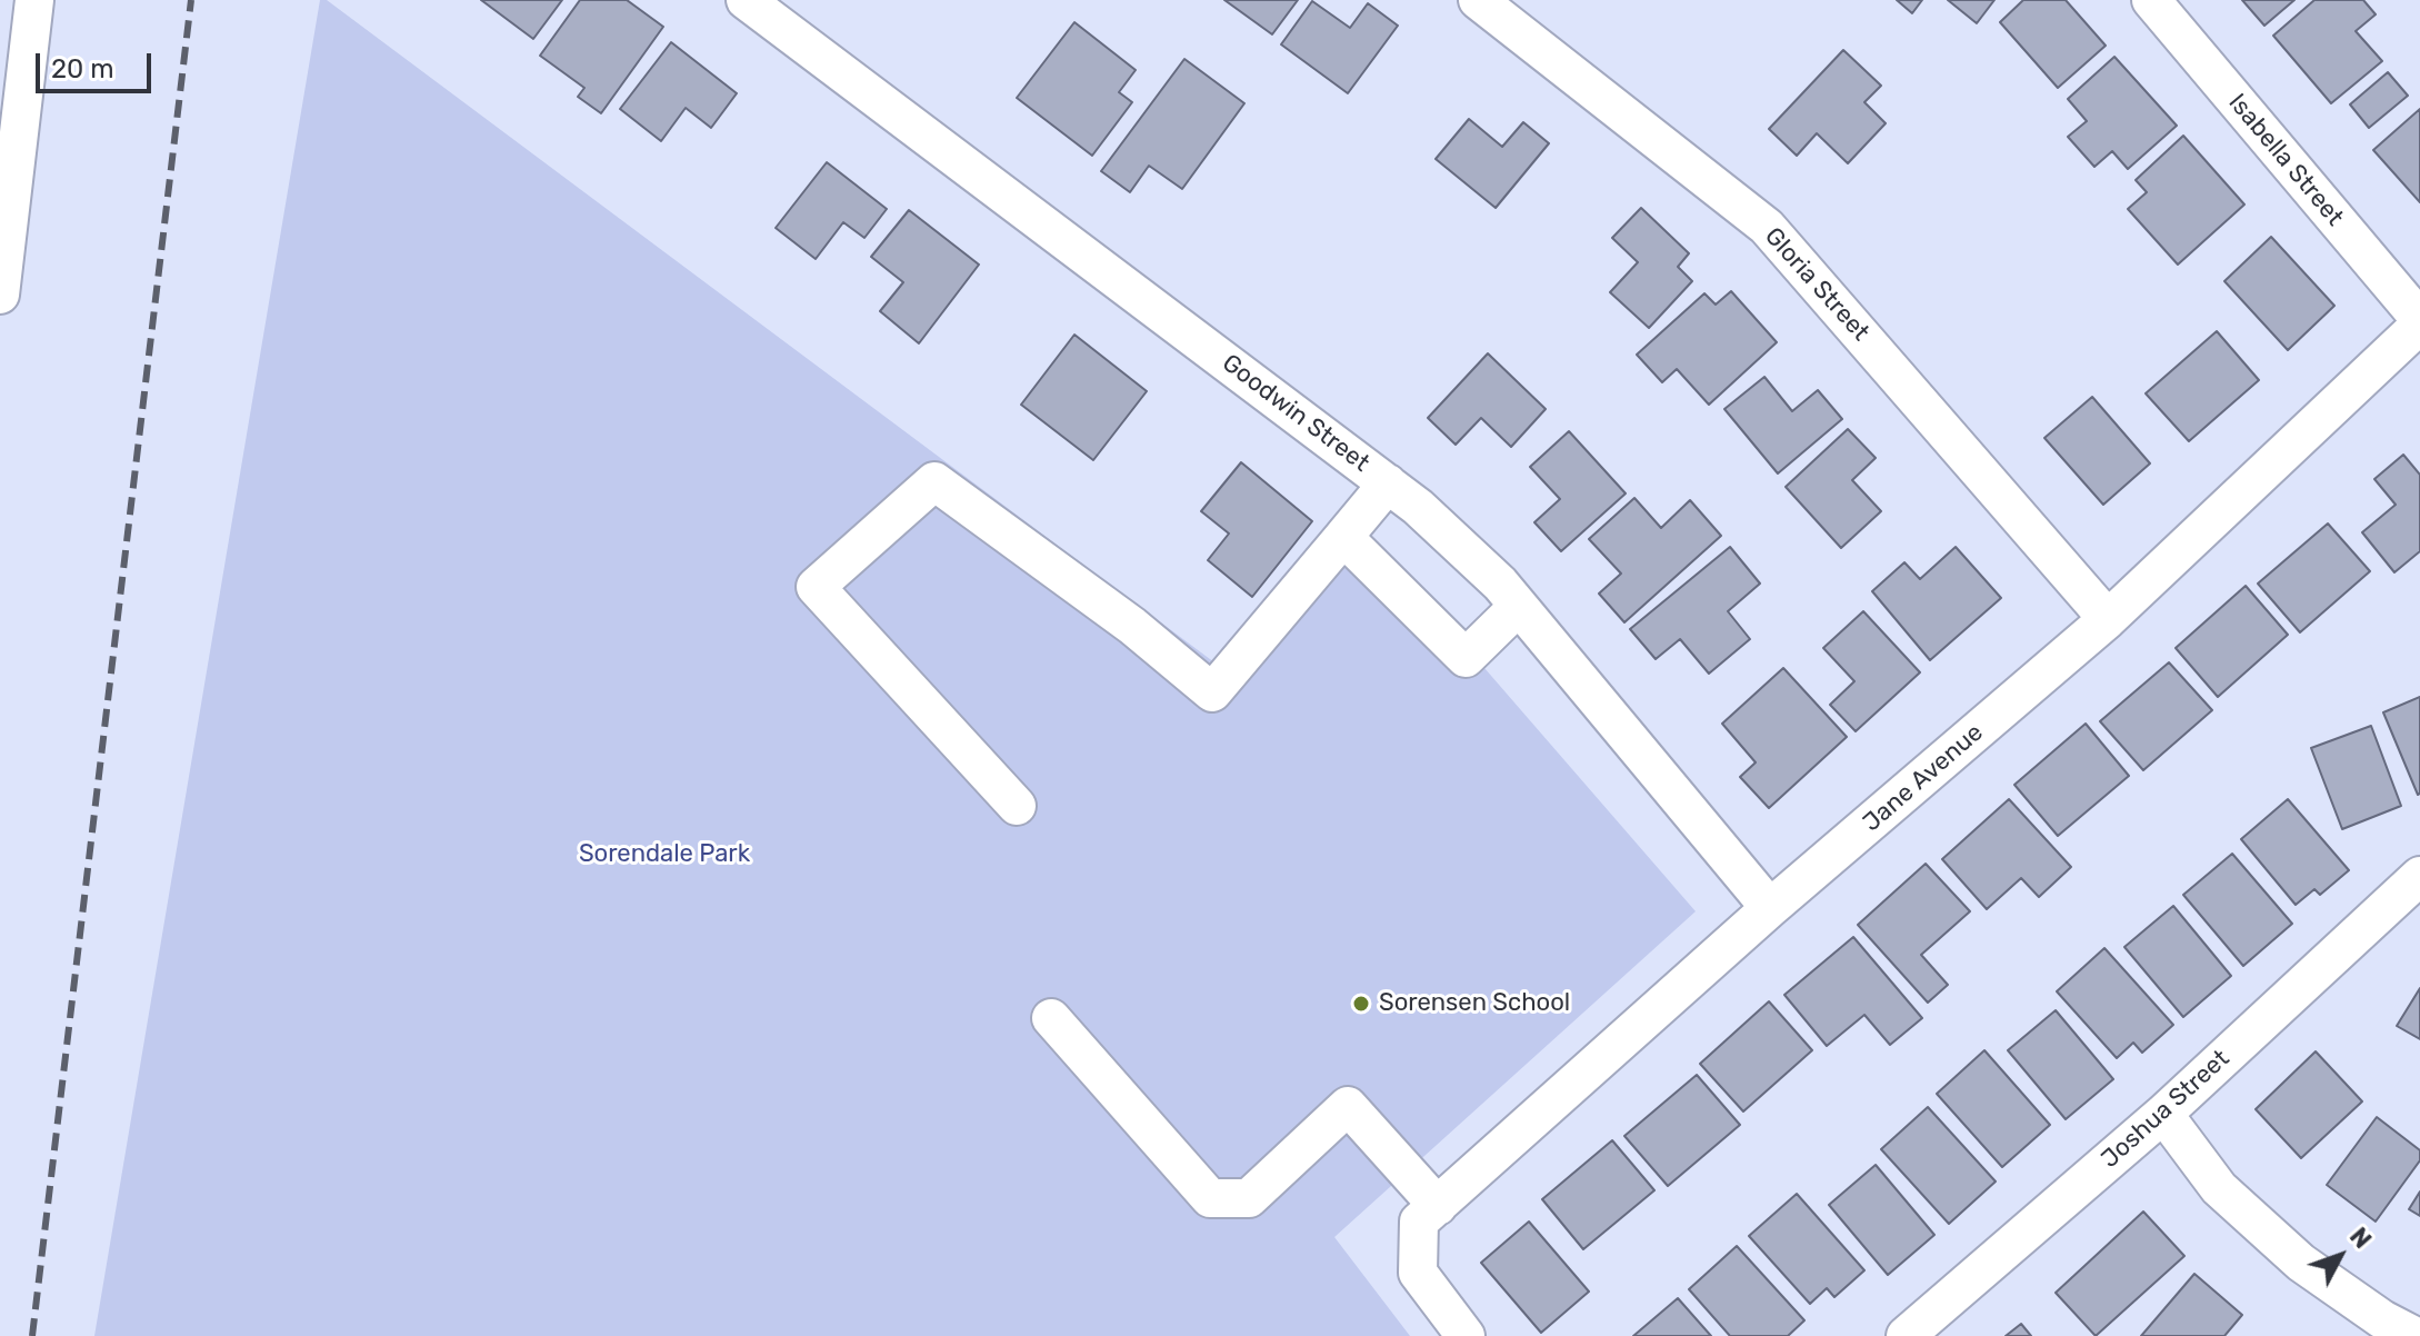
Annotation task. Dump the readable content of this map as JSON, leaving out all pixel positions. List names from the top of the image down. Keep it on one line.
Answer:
{"streets":{"street":["Isabella Street","Gloria Street","Goodwin Street","Jane Avenue","Joshua Street"]},"crossings":[["Isabella Street","Jane Avenue"],["Gloria Street","Jane Avenue"],["Goodwin Street","Jane Avenue"]],"parks":["Sorendale Park"],"places":["Sorensen School"],"scale_bar":"20 m","north":"top right"}
